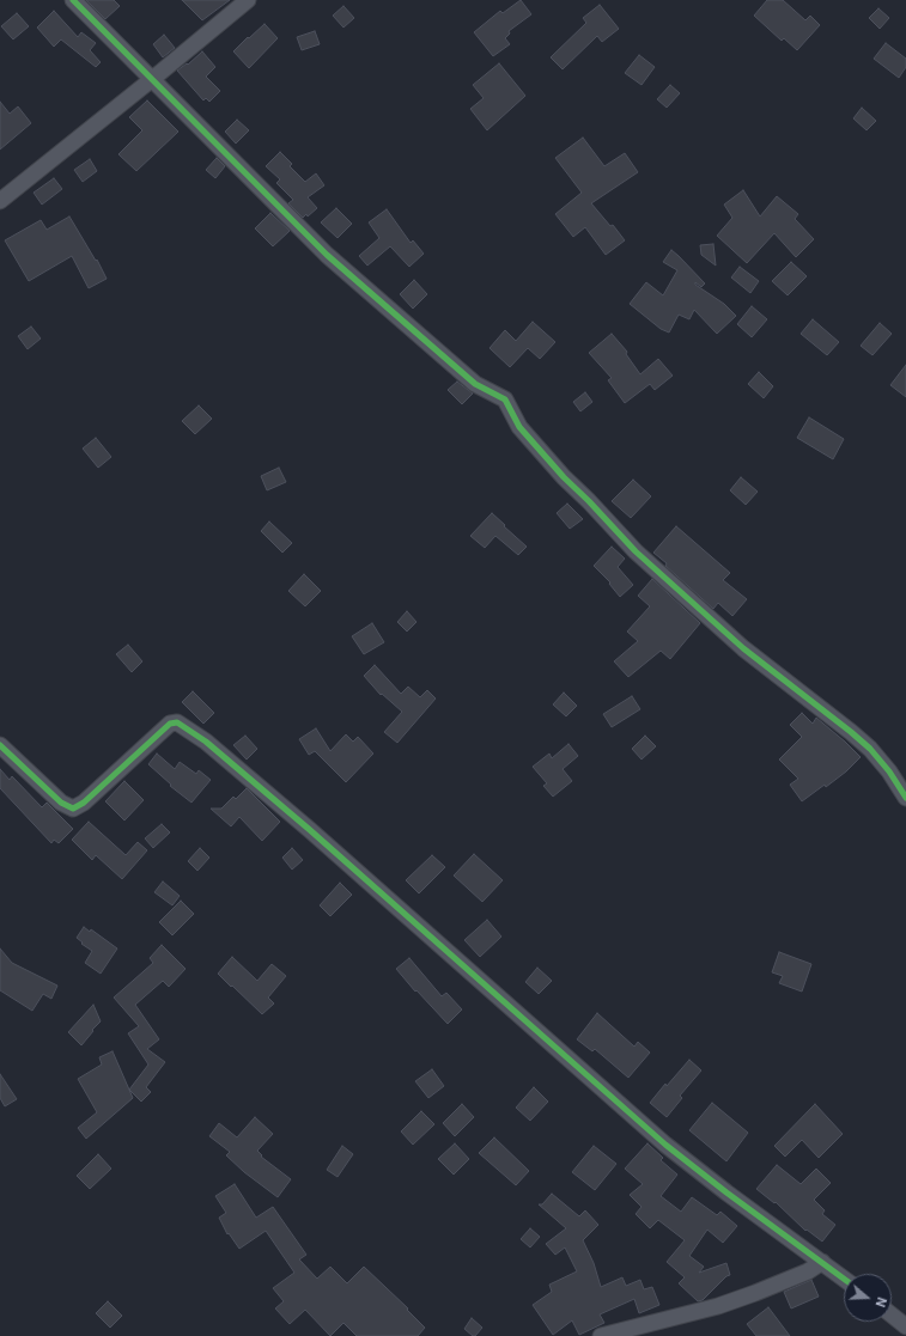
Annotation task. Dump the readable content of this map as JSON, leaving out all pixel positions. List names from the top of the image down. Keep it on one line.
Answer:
{"north":"right"}
